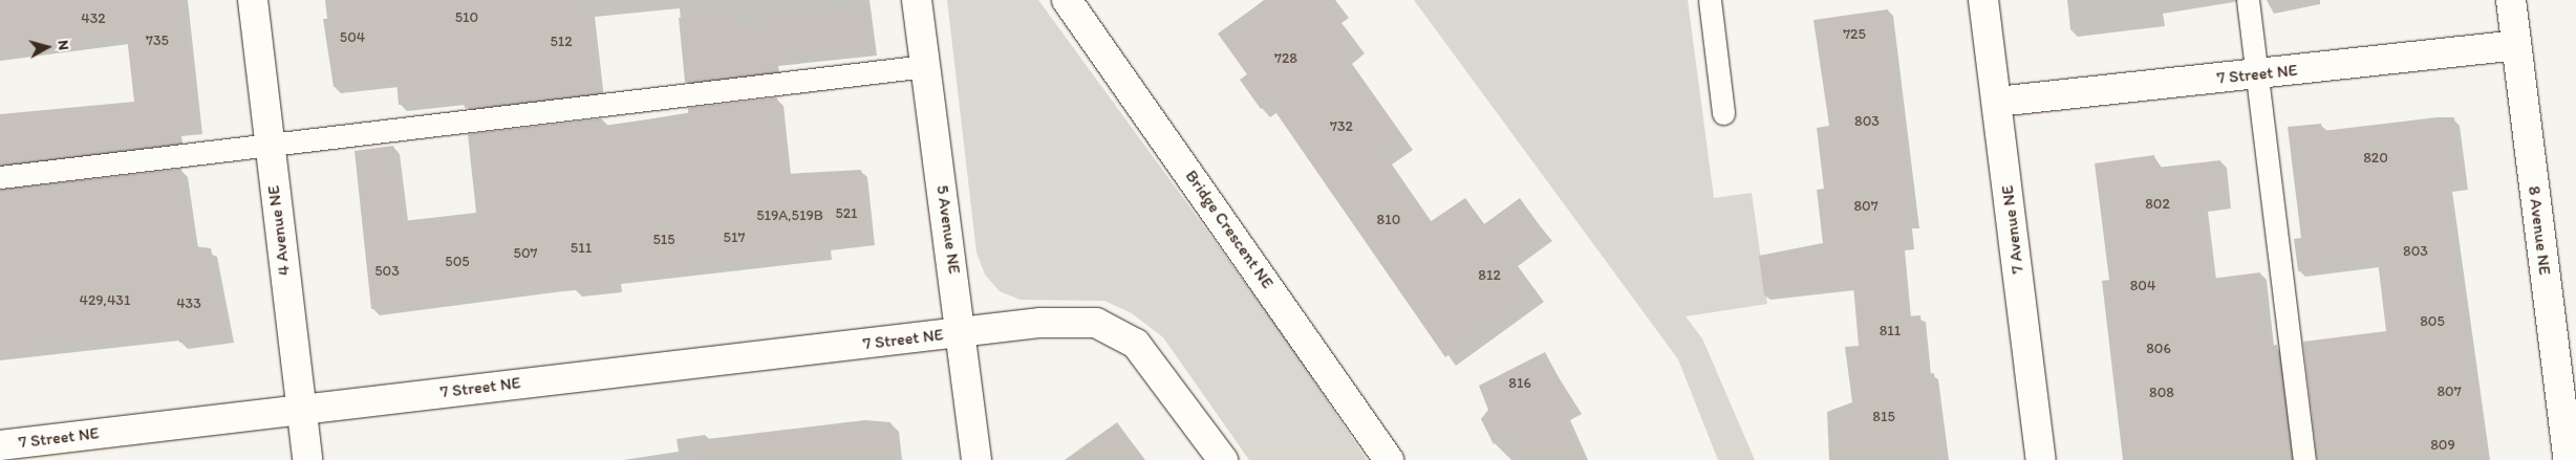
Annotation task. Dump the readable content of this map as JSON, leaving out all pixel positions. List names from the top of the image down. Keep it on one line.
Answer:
{"streets":{"street":["7 Street NE","5 Avenue NE","Bridge Crescent NE","7 Avenue NE","4 Avenue NE","8 Avenue NE"]},"crossings":[["7 Street NE","5 Avenue NE"],["7 Street NE","7 Avenue NE"],["7 Street NE","4 Avenue NE"],["7 Street NE","8 Avenue NE"]],"house_numbers":["510","432","725","504","735","512","728","803","732","820","802","807","521","519A,519B","810","517","515","511","803","507","505","503","812","804","429,431","433","805","811","806","816","807","808","815","809"],"north":"right"}
